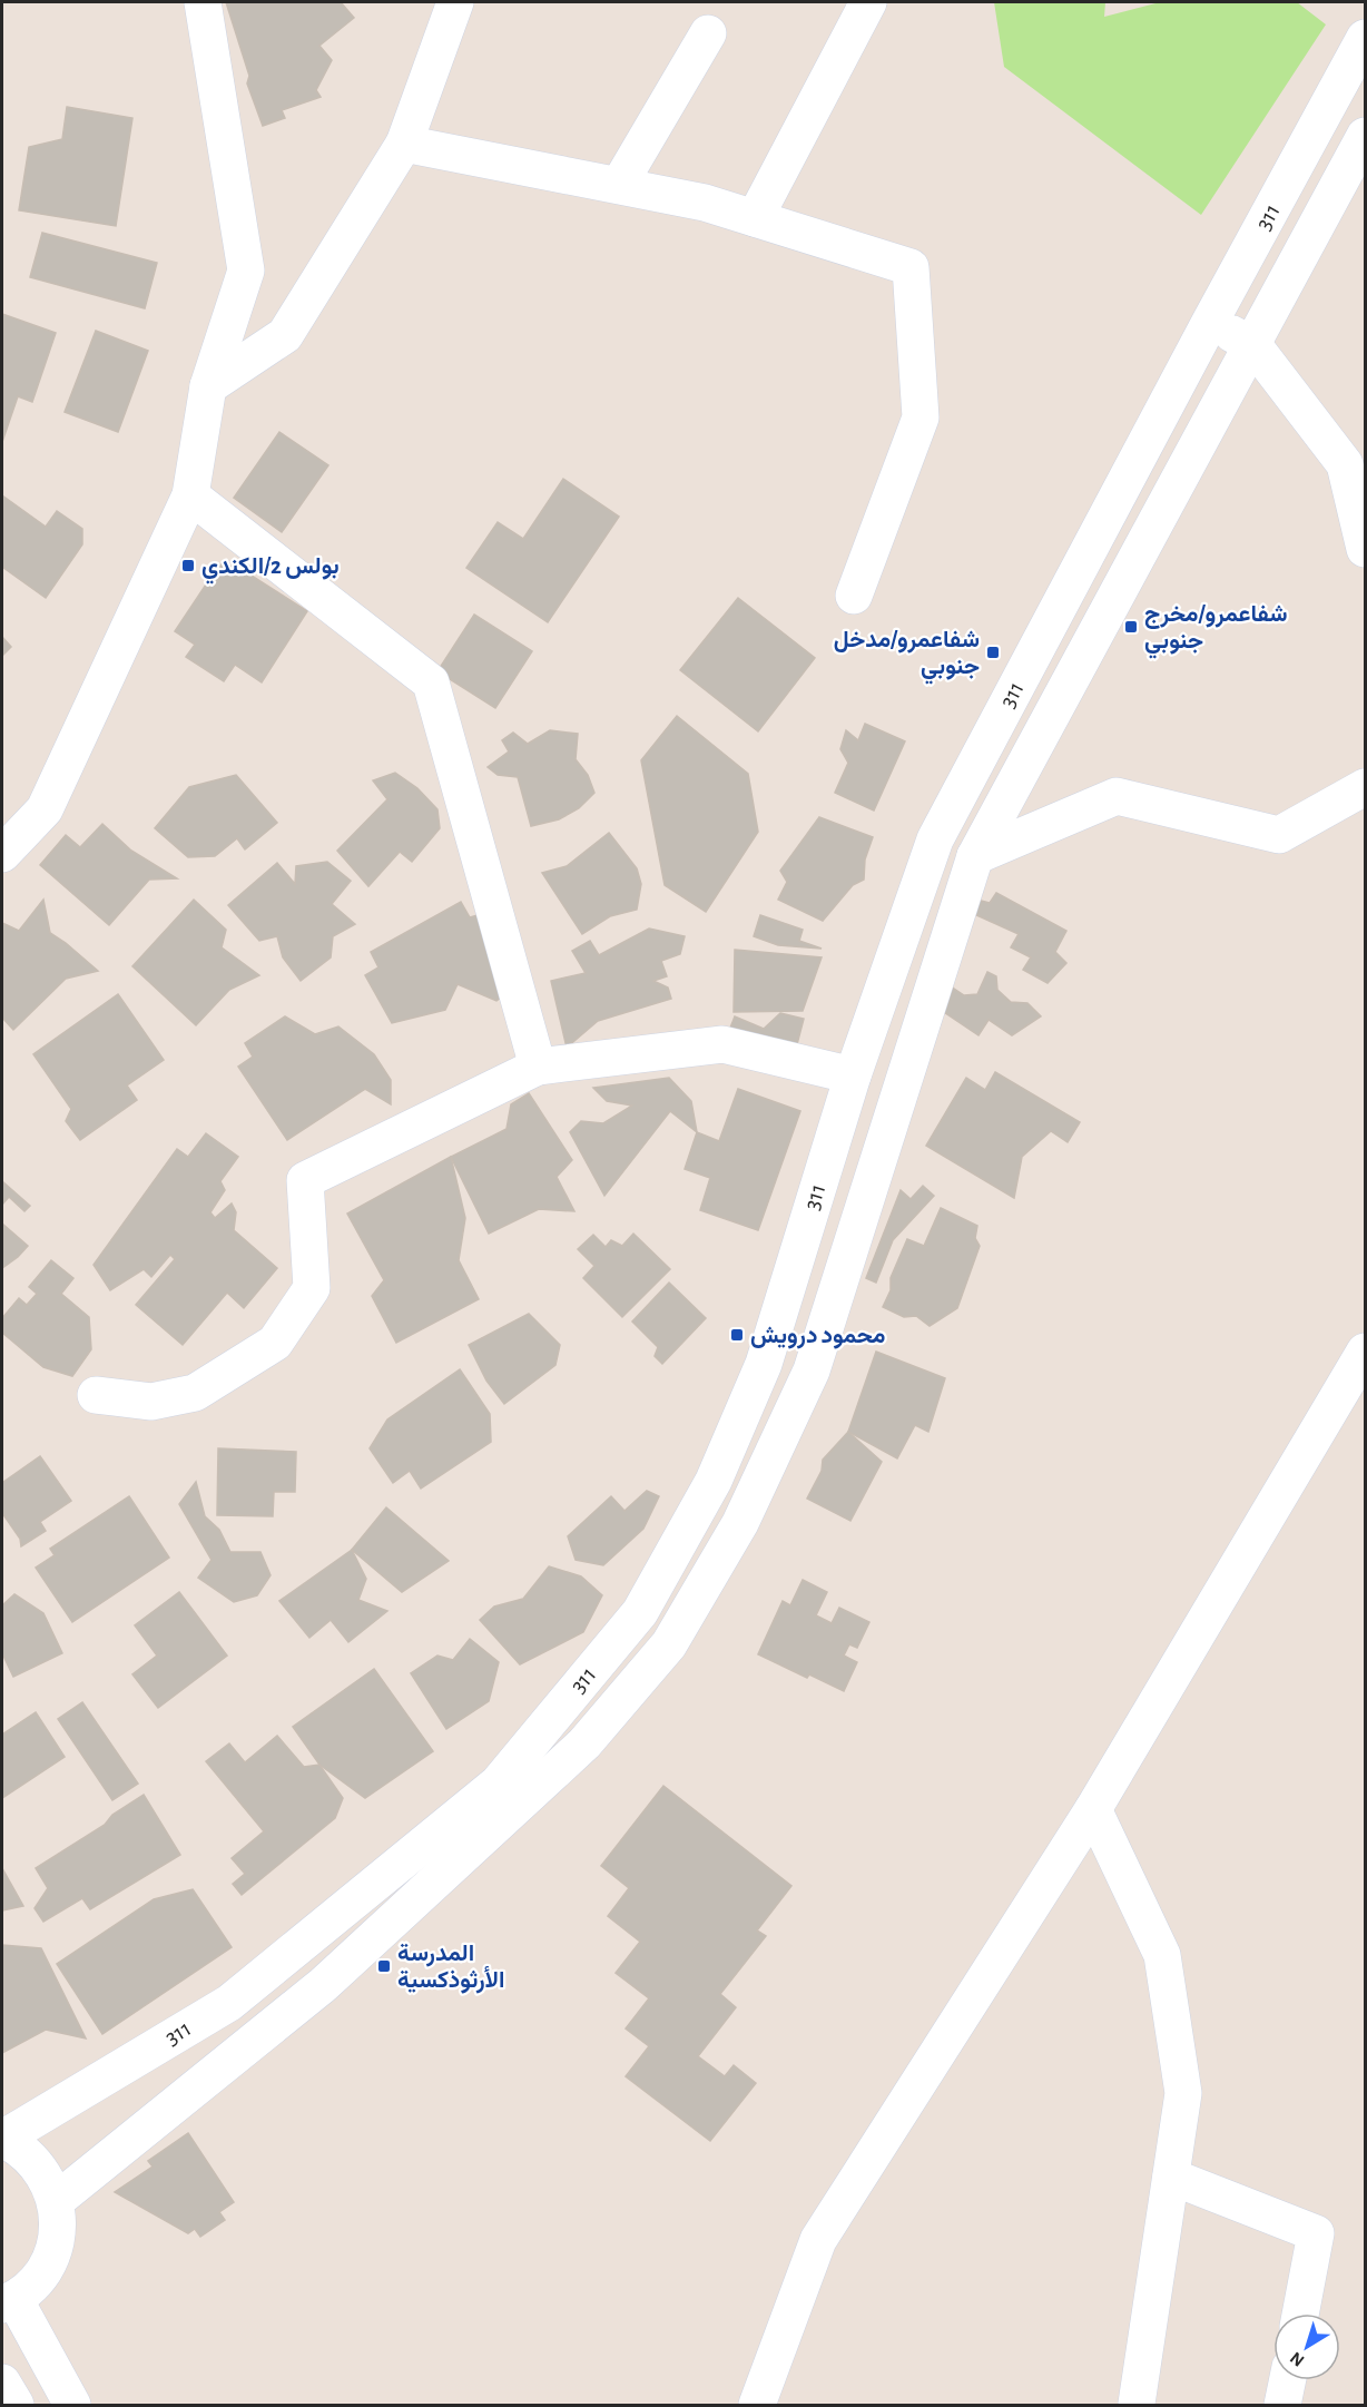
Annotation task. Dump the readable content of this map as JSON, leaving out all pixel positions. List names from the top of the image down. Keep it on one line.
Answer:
{"streets":{"street":["311"]},"places":{"transit":["بولس 2/الكندي","شفاعمرو/مخرج جنوبي","شفاعمرو/مدخل جنوبي","محمود درويش","المدرسة الأرثوذكسية"]},"north":"bottom left"}
